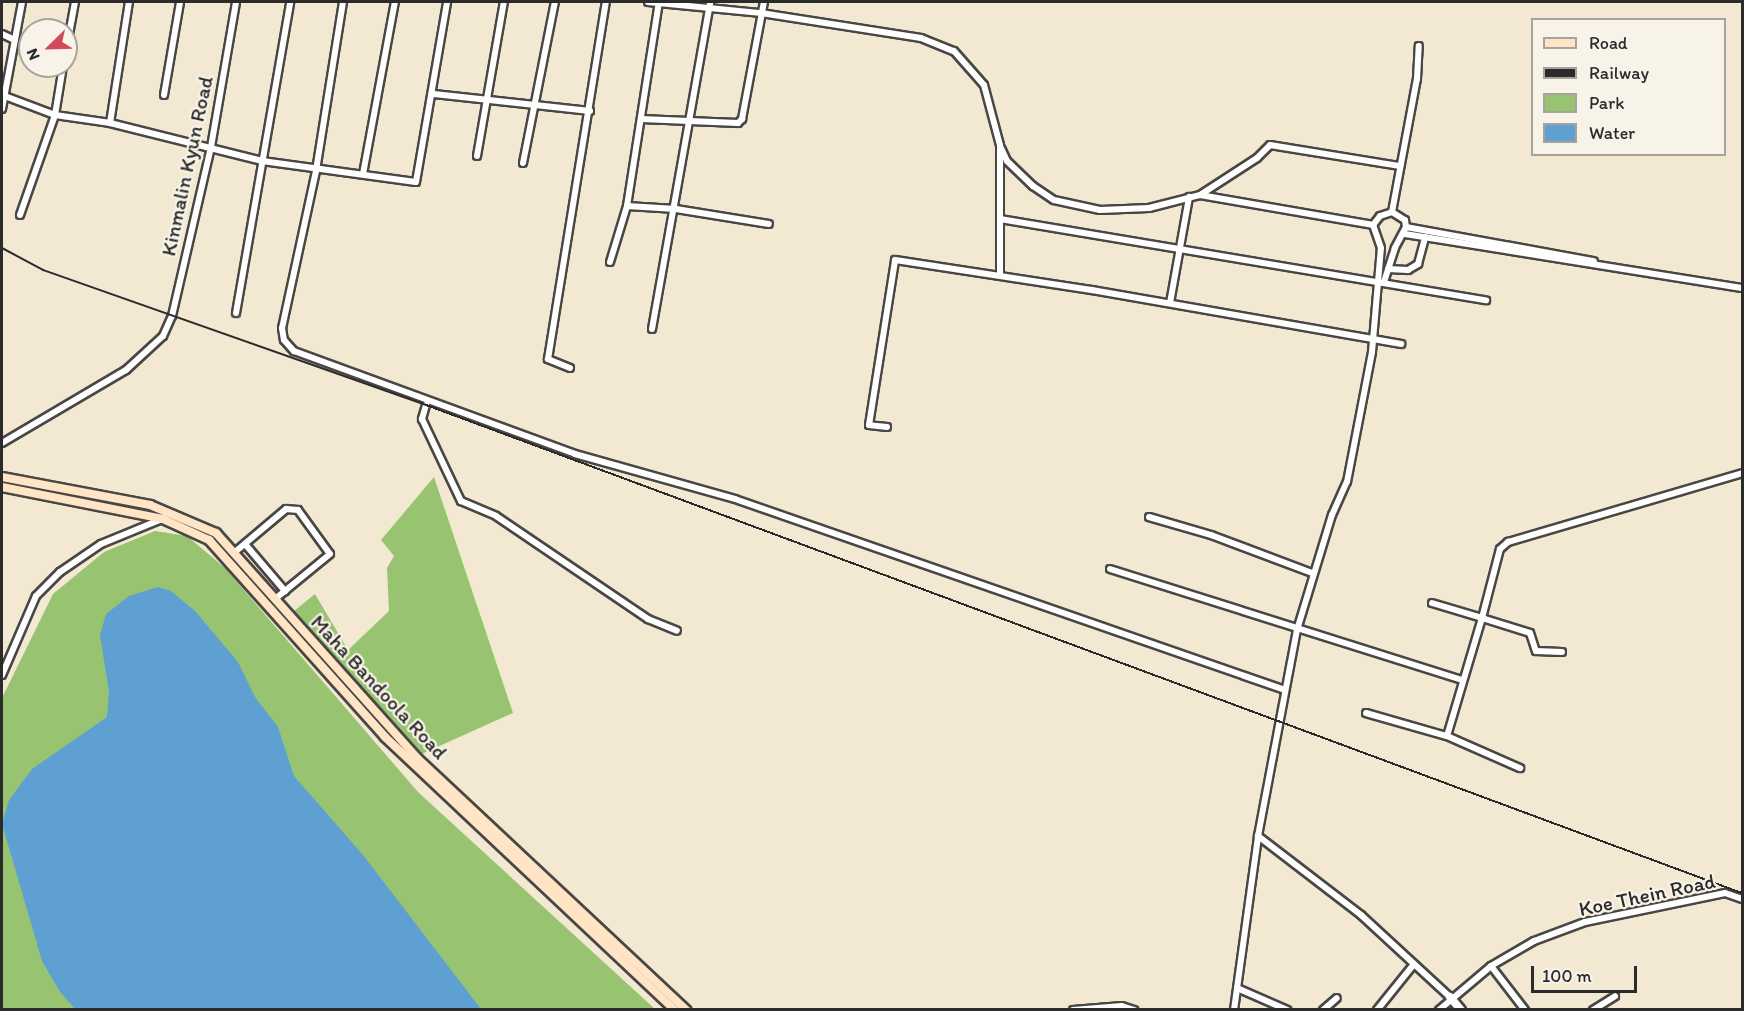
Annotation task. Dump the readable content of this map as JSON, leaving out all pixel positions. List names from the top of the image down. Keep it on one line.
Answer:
{"streets":{"main road":["Maha Bandoola Road"],"street":["Kinmalin Kyun Road","Koe Thein Road"]},"legend":["Road","Railway","Park","Water"],"scale_bar":"100 m","north":"bottom left"}
